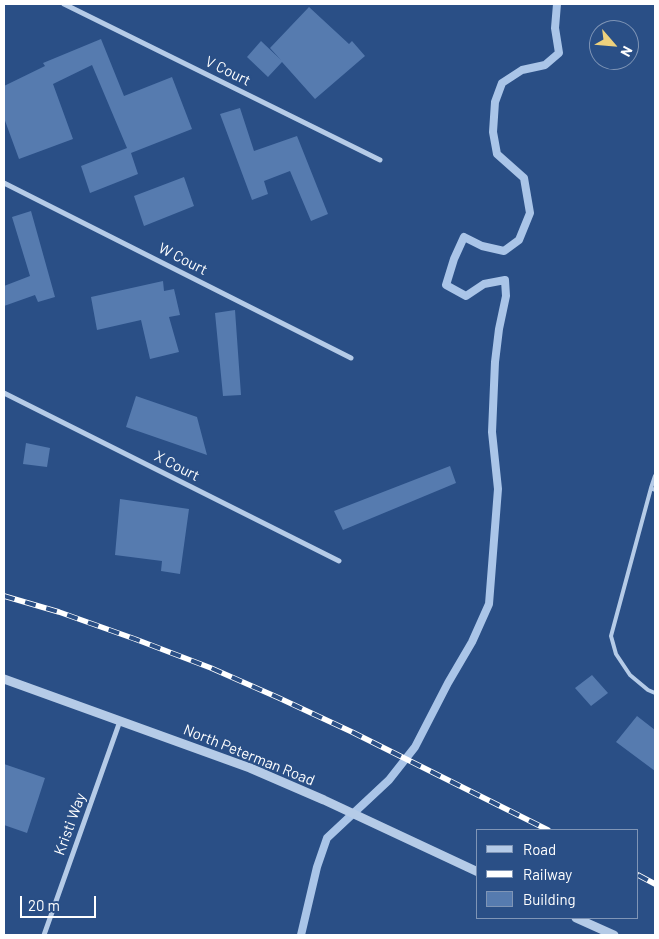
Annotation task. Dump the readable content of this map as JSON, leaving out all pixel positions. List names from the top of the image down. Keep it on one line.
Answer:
{"streets":{"street":["V Court","W Court","X Court","North Peterman Road","Kristi Way"]},"crossings":[["North Peterman Road","Kristi Way"]],"legend":["Road","Railway","Building"],"scale_bar":"20 m","north":"bottom right"}
